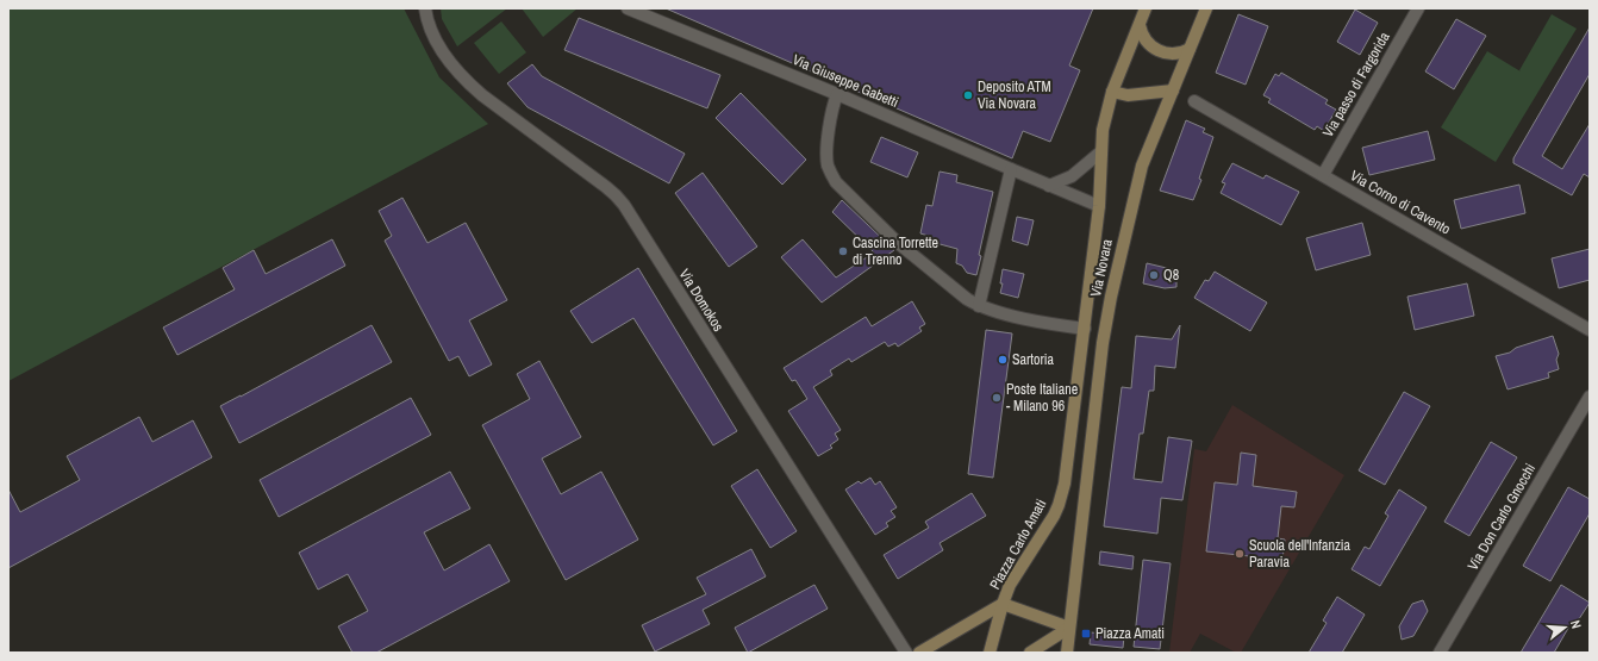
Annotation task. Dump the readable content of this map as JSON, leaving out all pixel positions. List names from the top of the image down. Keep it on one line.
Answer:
{"streets":{"street":["Via Giuseppe Gabetti","Via passo di Fargorida","Via Corno di Cavento","Via Novara","Via Domokos","Via Don Carlo Gnocchi","Piazza Carlo Amati"]},"crossings":[["Via Giuseppe Gabetti","Via Novara"],["Via passo di Fargorida","Via Corno di Cavento"],["Via Novara","Piazza Carlo Amati"]],"places":{"other":["Deposito ATM Via Novara","Cascina Torrette di Trenno","Q8","Sartoria","Poste Italiane - Milano 96","Scuola dell'Infanzia Paravia"],"transit":["Piazza Amati"]},"north":"right"}
